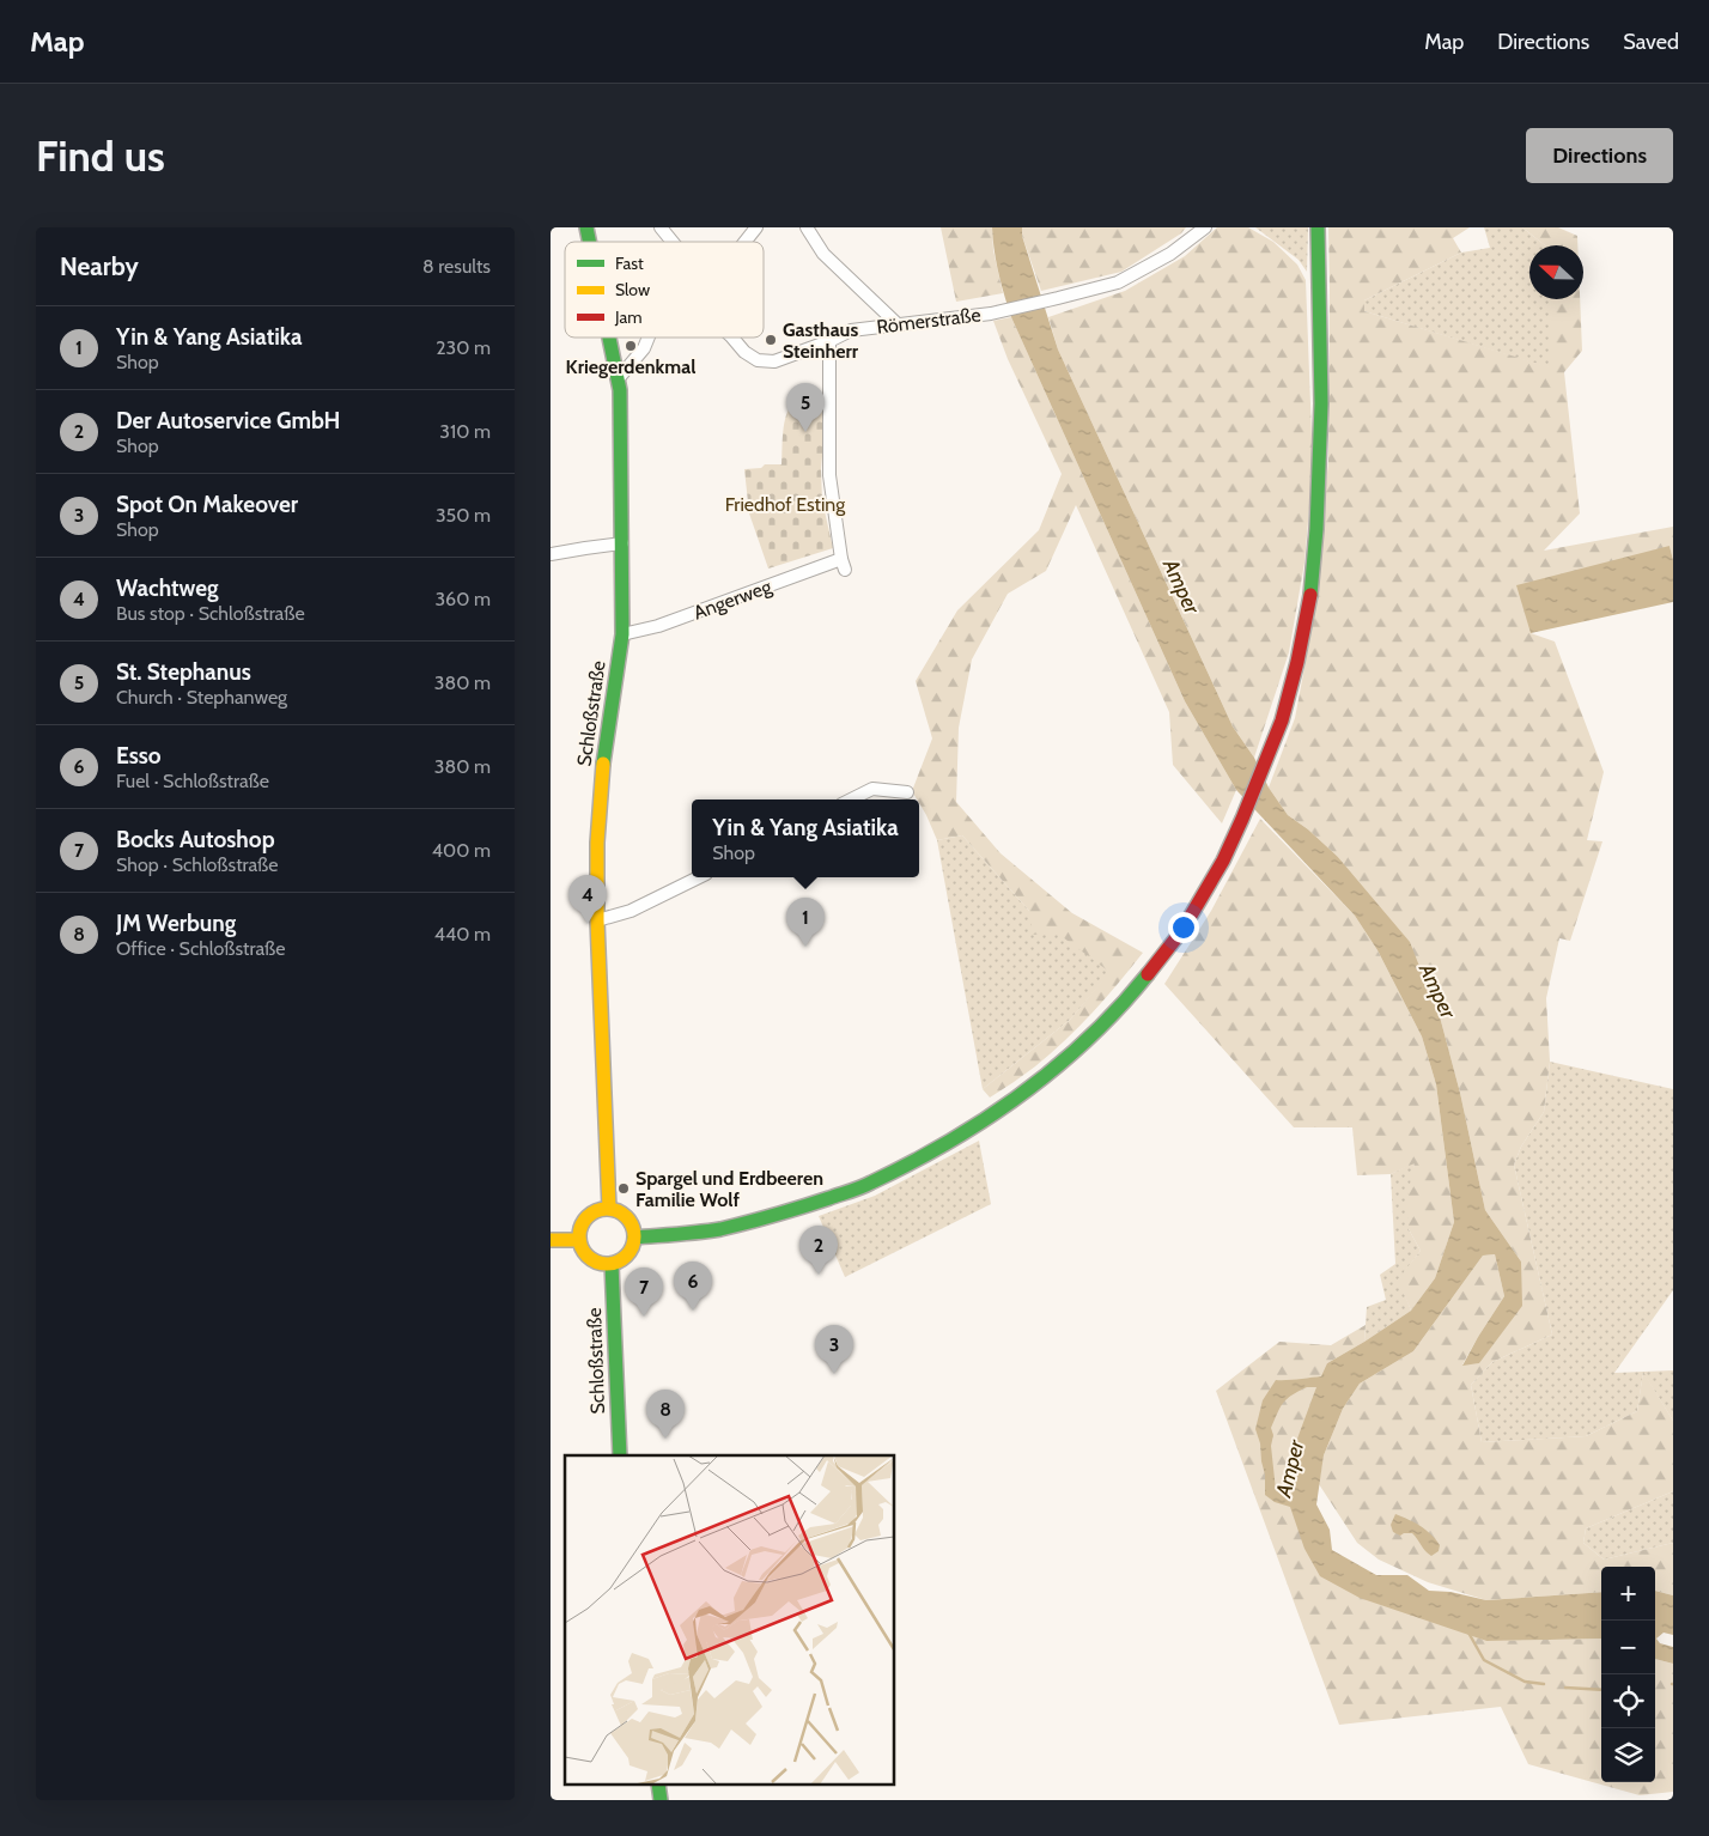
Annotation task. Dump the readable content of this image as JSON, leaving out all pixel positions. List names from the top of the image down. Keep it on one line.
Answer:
{"streets":{"main road":["Schloßstraße"],"street":["Römerstraße","Angerweg"]},"crossings":[["Römerstraße","Angerweg"],["Angerweg","Schloßstraße"]],"water":["Amper"],"parks":["Friedhof Esting"],"places":["Gasthaus Steinherr","Kriegerdenkmal","Spargel und Erdbeeren Familie Wolf"],"legend":["Fast","Slow","Jam"],"north":"left","page":{"header":"Map","nav":["Map","Directions","Saved"],"buttons":"Directions","title":"Find us","heading":["Nearby","8 results"],"list":[{"mark":"1","name":"Yin & Yang Asiatika","note":"Shop","value":"230 m"},{"mark":"2","name":"Der Autoservice GmbH","note":"Shop","value":"310 m"},{"mark":"3","name":"Spot On Makeover","note":"Shop","value":"350 m"},{"mark":"4","name":"Wachtweg","note":"Bus stop · Schloßstraße","value":"360 m"},{"mark":"5","name":"St. Stephanus","note":"Church · Stephanweg","value":"380 m"},{"mark":"6","name":"Esso","note":"Fuel · Schloßstraße","value":"380 m"},{"mark":"7","name":"Bocks Autoshop","note":"Shop · Schloßstraße","value":"400 m"},{"mark":"8","name":"JM Werbung","note":"Office · Schloßstraße","value":"440 m"}],"pins":["5","4","1","2","6","7","3","8"],"popup":["Yin & Yang Asiatika","Shop"],"map_buttons":["+","−"]}}
